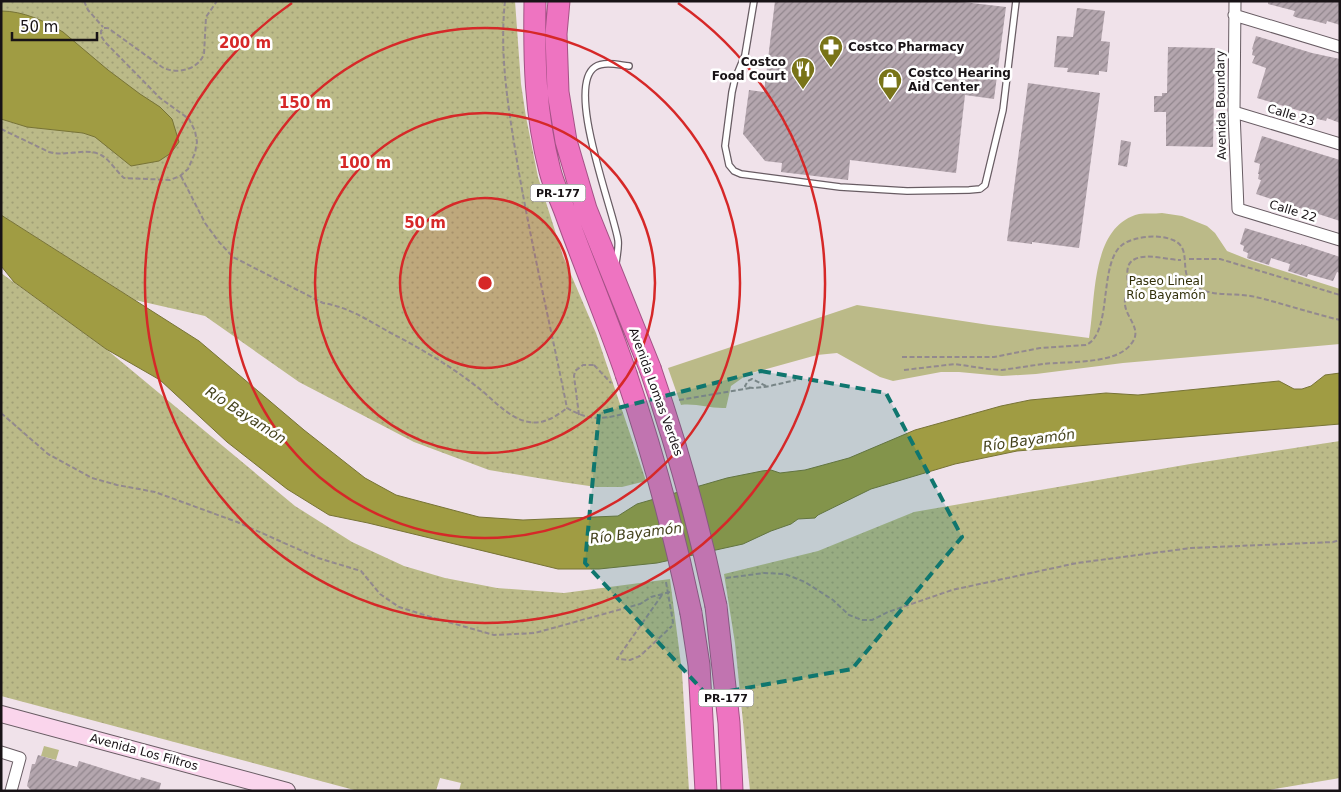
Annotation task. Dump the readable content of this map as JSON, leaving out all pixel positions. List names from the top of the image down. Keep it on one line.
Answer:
{"streets":{"highway":["PR-177","Avenida Lomas Verdes"],"main road":["Avenida Los Filtros"],"street":["Avenida Boundary","Calle 23","Calle 22"]},"crossings":[["Avenida Boundary","Calle 23"],["Avenida Boundary","Calle 22"]],"water":["Río Bayamón"],"parks":["Paseo Lineal Río Bayamón"],"places":{"pharmacy":["Costco Pharmacy"],"restaurant":["Costco Food Court"],"shop":["Costco Hearing Aid Center"]},"scale_bar":"50 m","rings":["200 m","150 m","100 m","50 m"]}
